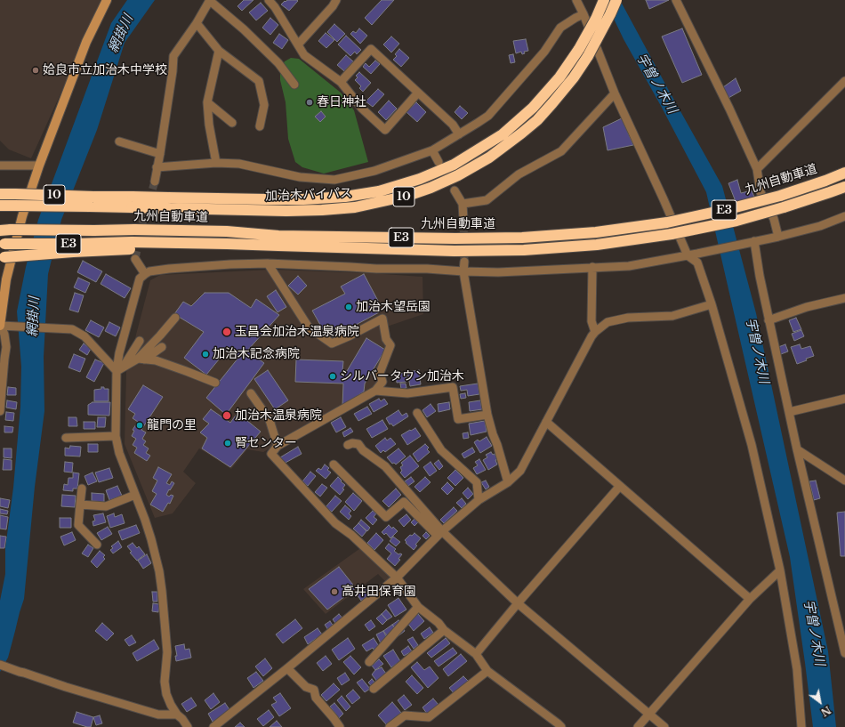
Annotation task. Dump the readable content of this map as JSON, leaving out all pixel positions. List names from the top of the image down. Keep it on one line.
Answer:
{"streets":{"highway":["九州自動車道","10","加治木バイパス","E3"]},"water":["網掛川","宇曽ノ木川"],"places":["姶良市立加治木中学校","春日神社","加治木望岳園","玉昌会加治木温泉病院","加治木記念病院","シルバータウン加治木","加治木温泉病院","龍門の里","腎センター","高井田保育園"],"north":"bottom right"}
